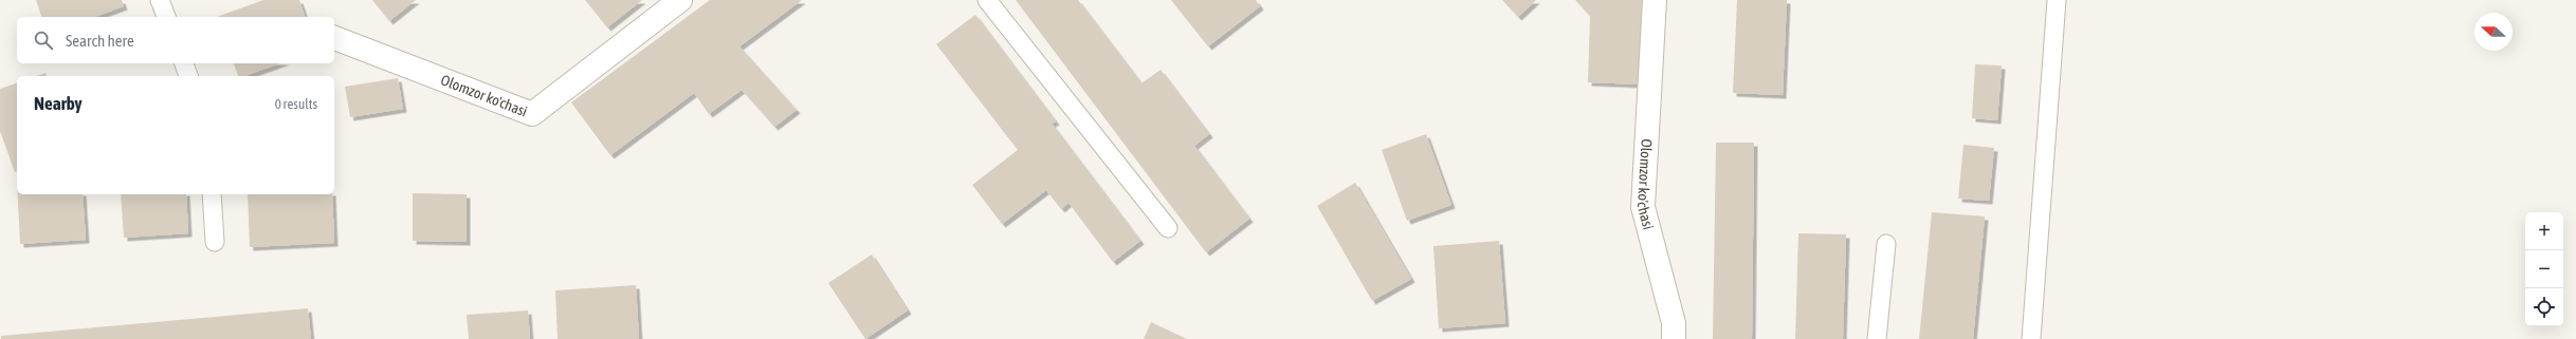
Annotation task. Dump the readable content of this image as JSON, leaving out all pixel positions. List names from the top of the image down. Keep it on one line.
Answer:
{"streets":{"street":["Olomzor ko'chasi"]},"north":"left","page":{"search":"Search here","heading":["Nearby","0 results"],"map_buttons":["+","−"]}}
